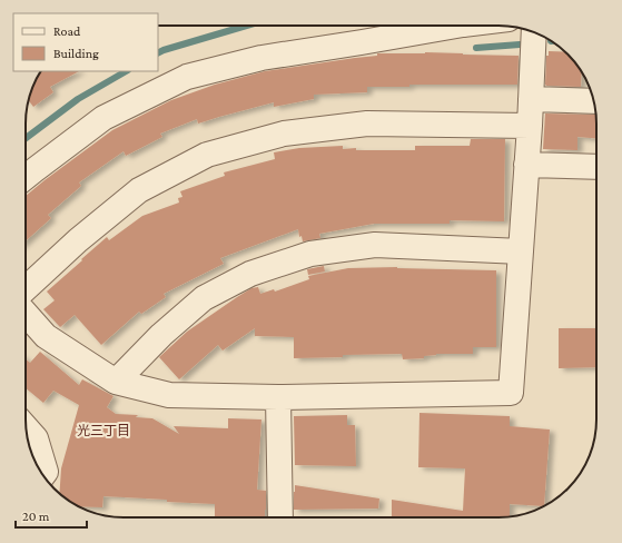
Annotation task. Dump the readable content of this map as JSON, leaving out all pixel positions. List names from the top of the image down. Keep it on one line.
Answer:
{"districts":["光三丁目"],"legend":["Road","Building"],"scale_bar":"20 m"}
